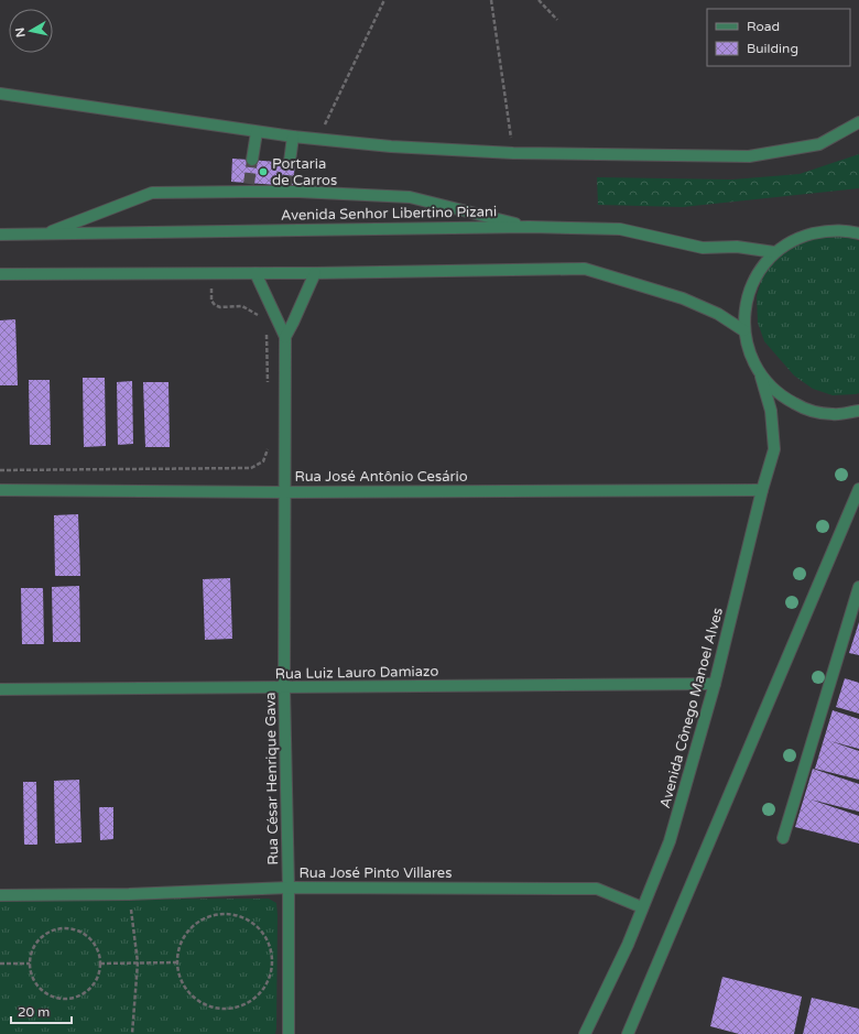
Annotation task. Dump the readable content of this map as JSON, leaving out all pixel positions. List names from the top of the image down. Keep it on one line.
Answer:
{"streets":{"street":["Avenida Senhor Libertino Pizani","Rua José Antônio Cesário","Rua Luiz Lauro Damiazo","Avenida Cônego Manoel Alves","Rua César Henrique Gava","Rua José Pinto Villares"]},"crossings":[["Rua José Antônio Cesário","Avenida Cônego Manoel Alves"],["Rua José Antônio Cesário","Rua César Henrique Gava"],["Rua Luiz Lauro Damiazo","Avenida Cônego Manoel Alves"],["Rua Luiz Lauro Damiazo","Rua César Henrique Gava"],["Avenida Cônego Manoel Alves","Rua José Pinto Villares"],["Rua César Henrique Gava","Rua José Pinto Villares"]],"places":["Portaria de Carros"],"legend":["Road","Building"],"scale_bar":"20 m","north":"left"}
